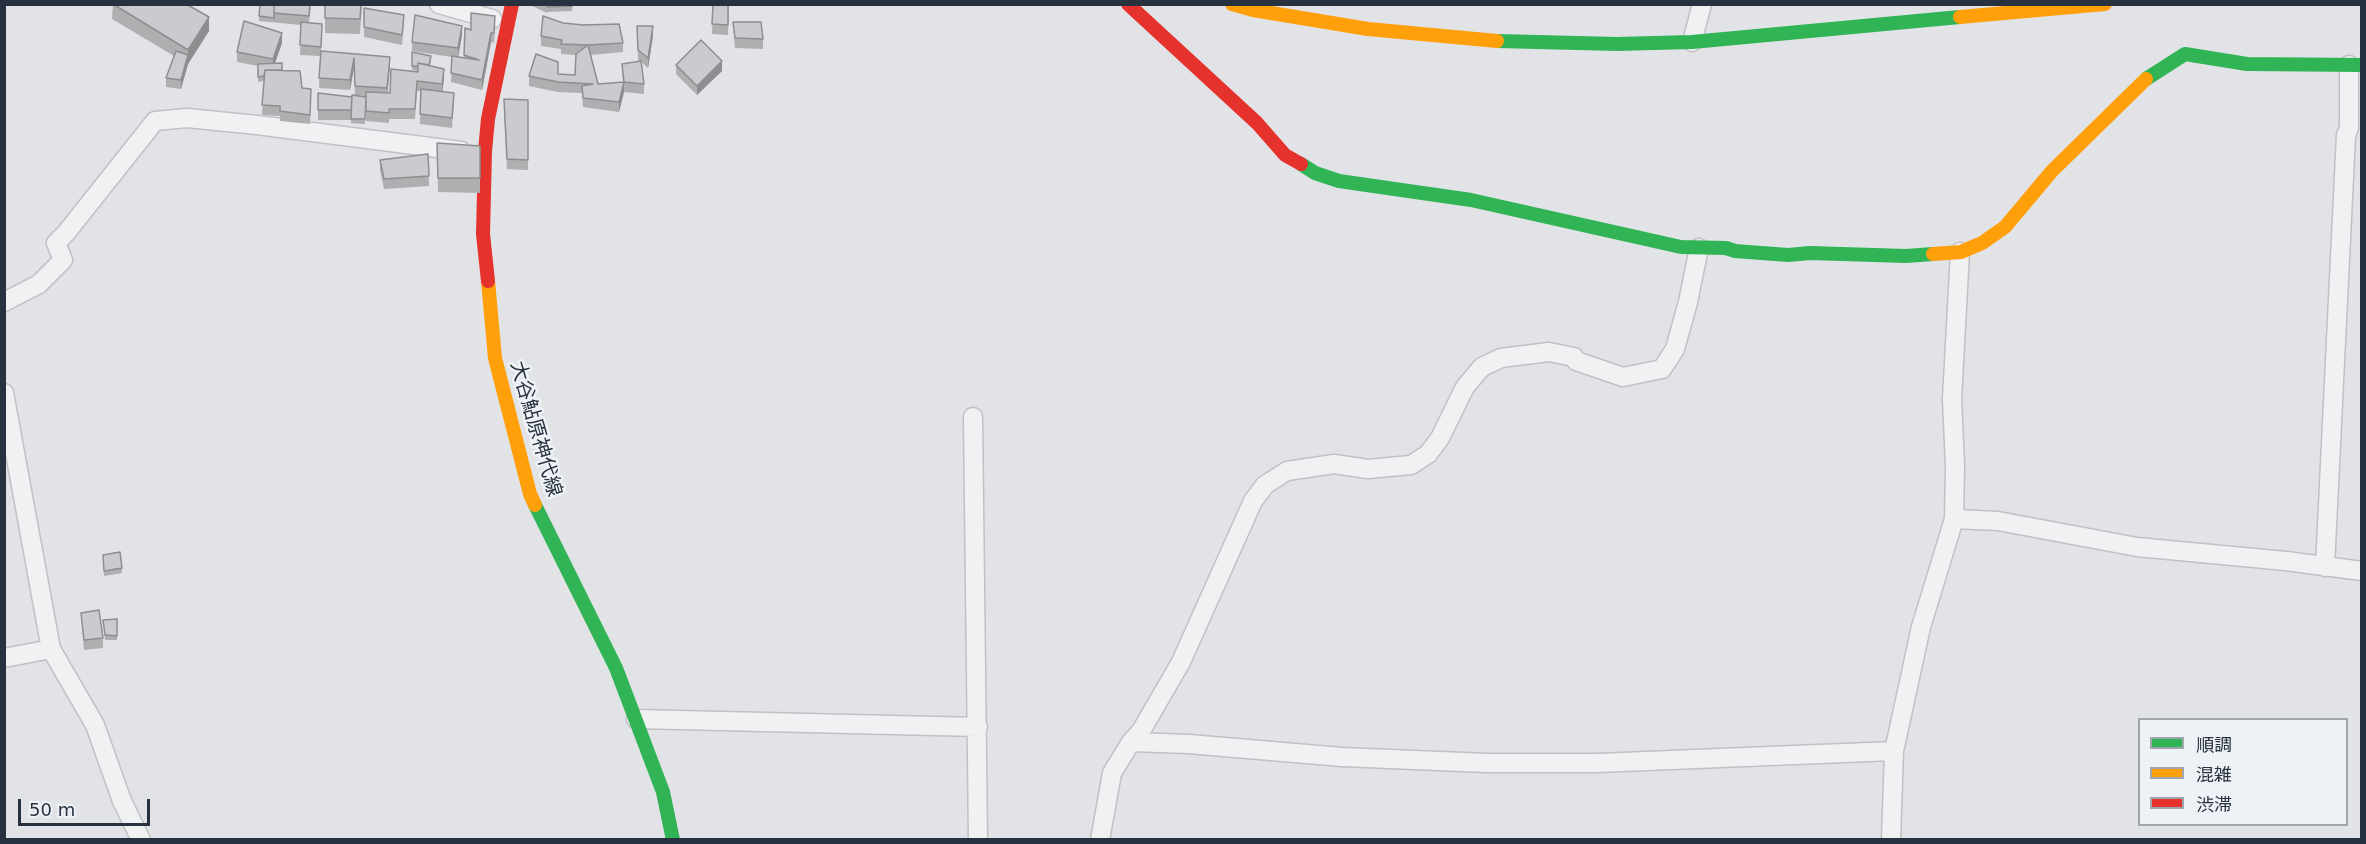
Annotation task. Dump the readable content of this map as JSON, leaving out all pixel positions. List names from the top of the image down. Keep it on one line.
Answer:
{"streets":{"street":["大谷鮎原神代線"]},"legend":["順調","混雑","渋滞"],"scale_bar":"50 m"}
